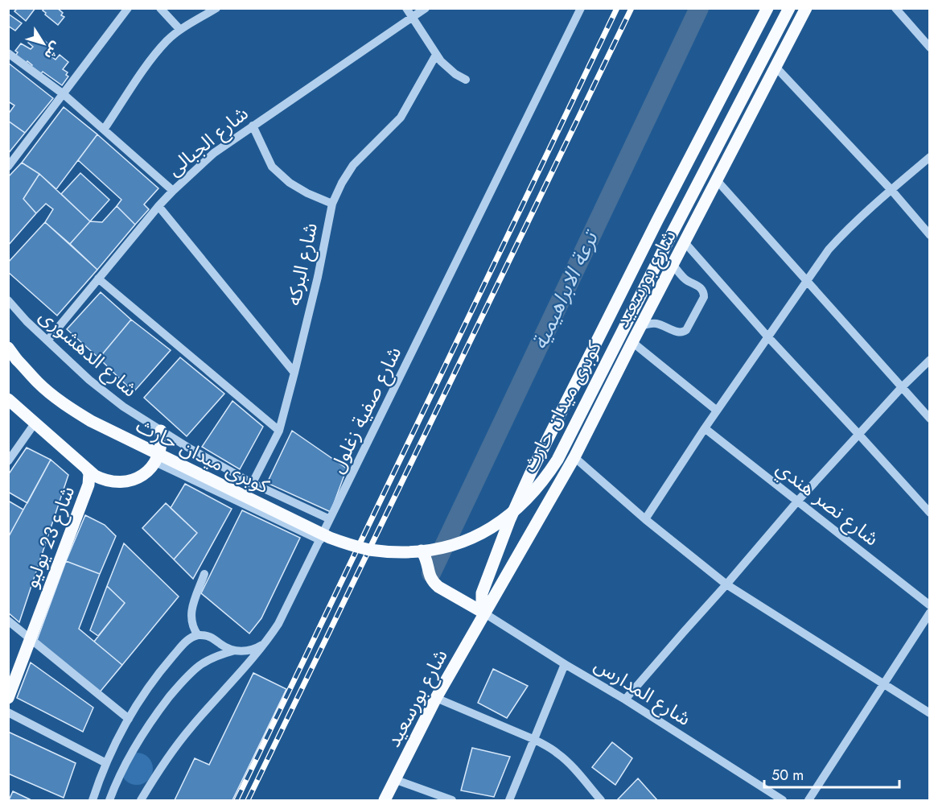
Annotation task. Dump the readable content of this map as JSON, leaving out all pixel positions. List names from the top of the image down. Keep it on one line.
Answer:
{"streets":{"main road":["شارع بورسعيد","كوبرى ميدان حارث","شارع 23 يوليو"],"street":["شارع الجبالى","شارع البركه","شارع الدهشورى","شارع صفية زغلول","شارع نصر هندي","شارع المدارس"]},"crossings":[["شارع الجبالى","شارع الدهشورى"],["شارع البركه","شارع الدهشورى"],["شارع بورسعيد","شارع المدارس"],["شارع الدهشورى","شارع صفية زغلول"]],"water":["ترعة الابراهيمية"],"scale_bar":"50 m","north":"bottom right"}
